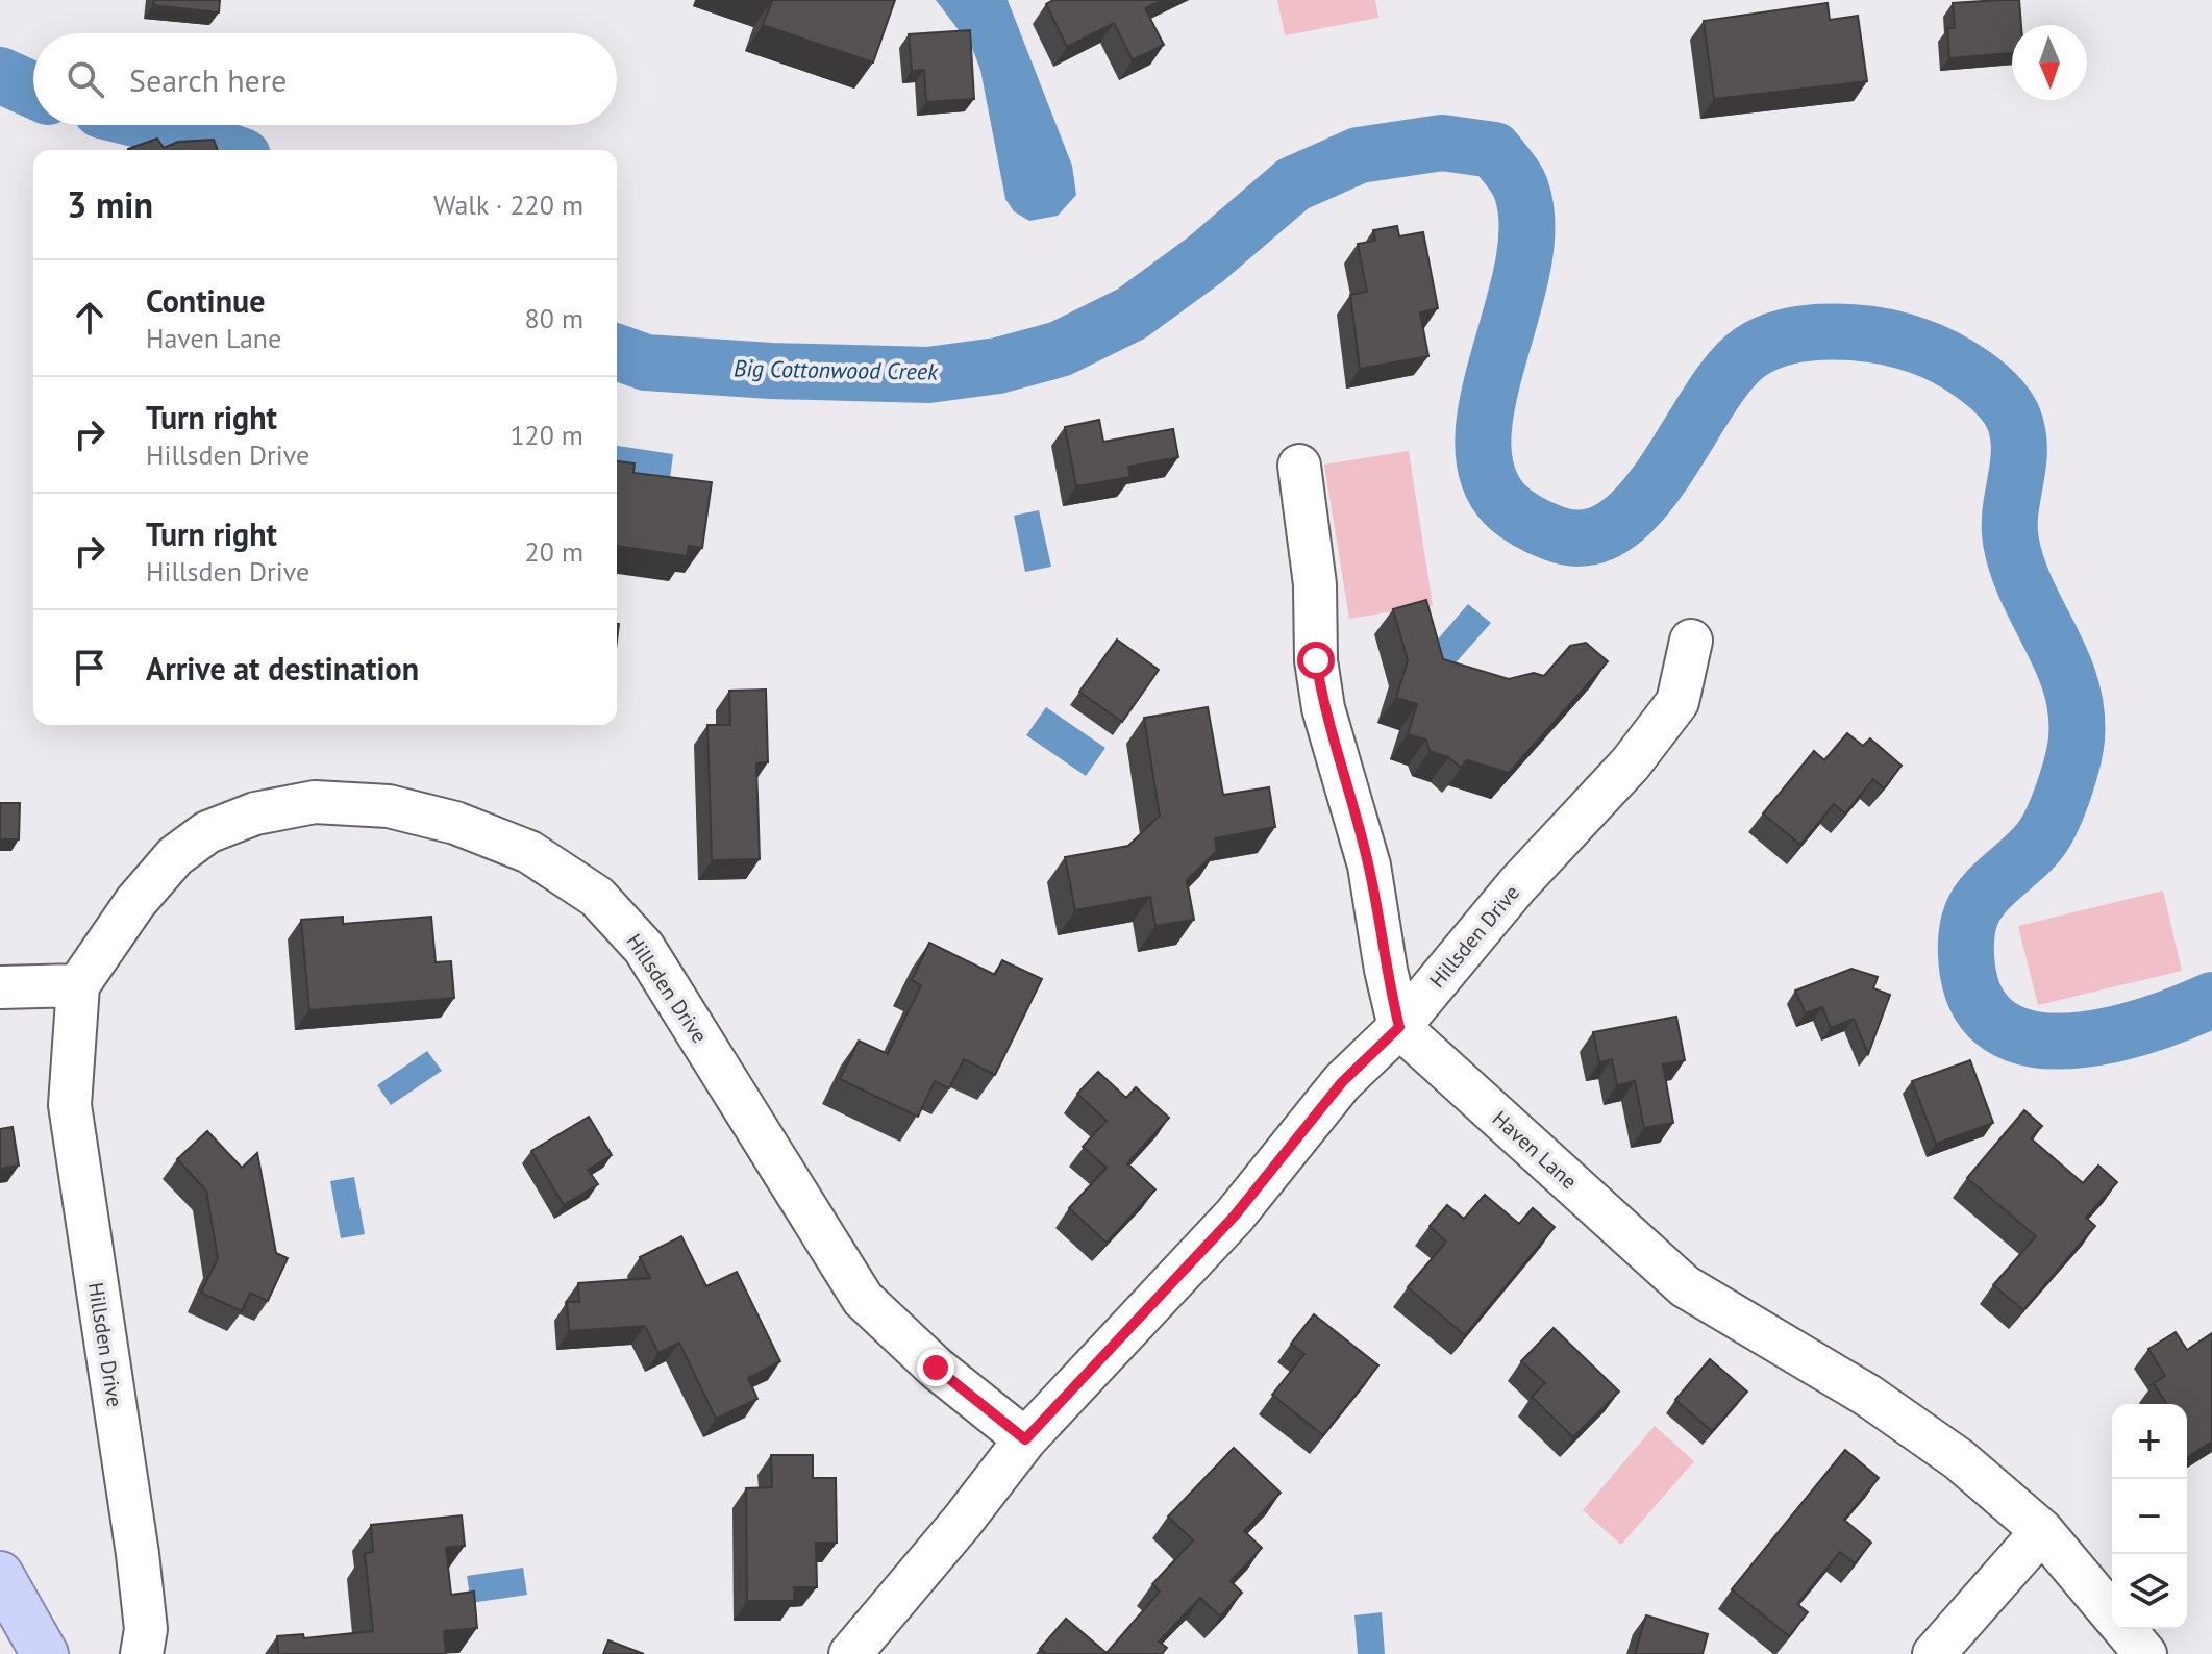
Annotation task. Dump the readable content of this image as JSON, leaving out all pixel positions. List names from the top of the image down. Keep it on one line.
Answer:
{"streets":{"street":["Hillsden Drive","Haven Lane"]},"crossings":[["Hillsden Drive","Haven Lane"]],"water":["Big Cottonwood Creek"],"north":"bottom","page":{"search":"Search here","heading":["3 min","Walk · 220 m"],"list":[["Continue","Haven Lane","80 m"],["Turn right","Hillsden Drive","120 m"],["Turn right","Hillsden Drive","20 m"],"Arrive at destination"],"map_buttons":["+","−"]}}
